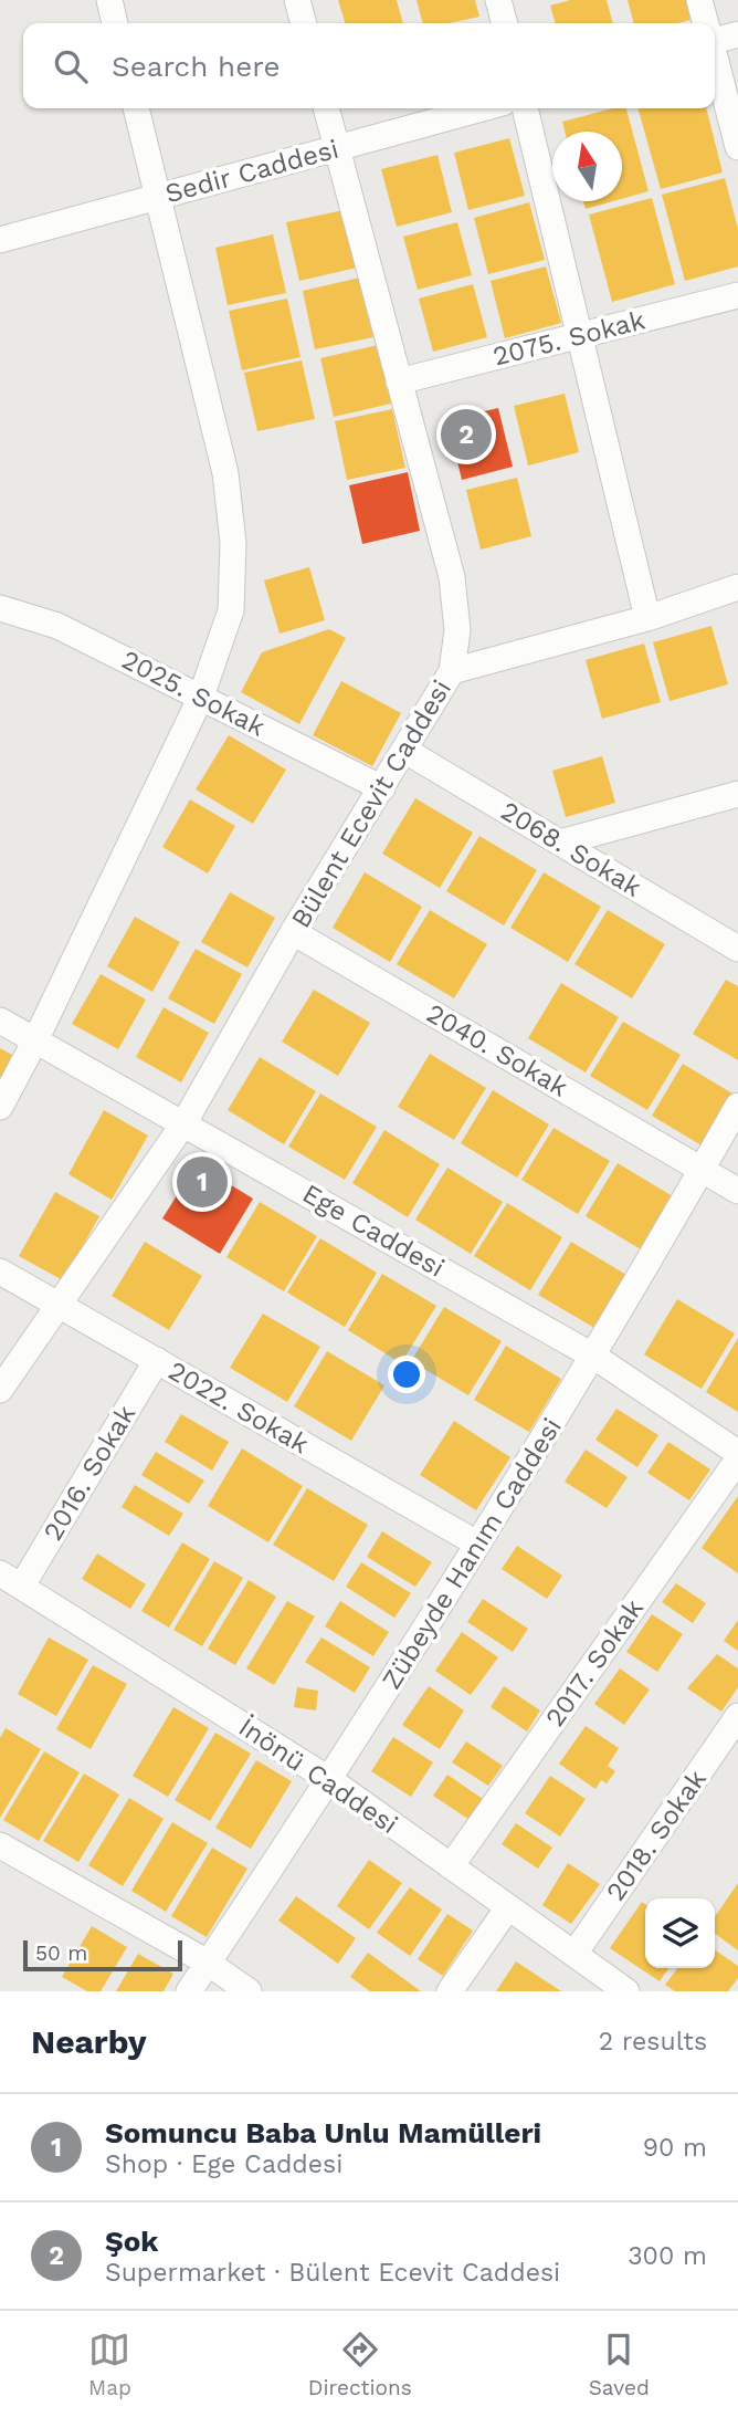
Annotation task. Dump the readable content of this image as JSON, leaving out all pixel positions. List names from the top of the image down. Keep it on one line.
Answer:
{"streets":{"street":["Sedir Caddesi","2075. Sokak","2025. Sokak","Bülent Ecevit Caddesi","2068. Sokak","2040. Sokak","Ege Caddesi","2022. Sokak","2016. Sokak","Zübeyde Hanım Caddesi","2017. Sokak","İnönü Caddesi","2018. Sokak"]},"crossings":[["Sedir Caddesi","Bülent Ecevit Caddesi"],["2075. Sokak","Bülent Ecevit Caddesi"],["2025. Sokak","Bülent Ecevit Caddesi"],["Bülent Ecevit Caddesi","2068. Sokak"],["Bülent Ecevit Caddesi","2040. Sokak"],["Bülent Ecevit Caddesi","Ege Caddesi"],["Bülent Ecevit Caddesi","2022. Sokak"],["2040. Sokak","Zübeyde Hanım Caddesi"],["Ege Caddesi","Zübeyde Hanım Caddesi"],["2022. Sokak","2016. Sokak"],["2022. Sokak","Zübeyde Hanım Caddesi"],["2016. Sokak","İnönü Caddesi"],["Zübeyde Hanım Caddesi","İnönü Caddesi"],["2017. Sokak","İnönü Caddesi"],["İnönü Caddesi","2018. Sokak"]],"scale_bar":"50 m","north":"top","page":{"search":"Search here","pins":["2","1"],"scale":"50 m","heading":["Nearby","2 results"],"list":[{"mark":"1","name":"Somuncu Baba Unlu Mamülleri","note":"Shop · Ege Caddesi","value":"90 m"},{"mark":"2","name":"Şok","note":"Supermarket · Bülent Ecevit Caddesi","value":"300 m"}],"nav":["Map","Directions","Saved"]}}
